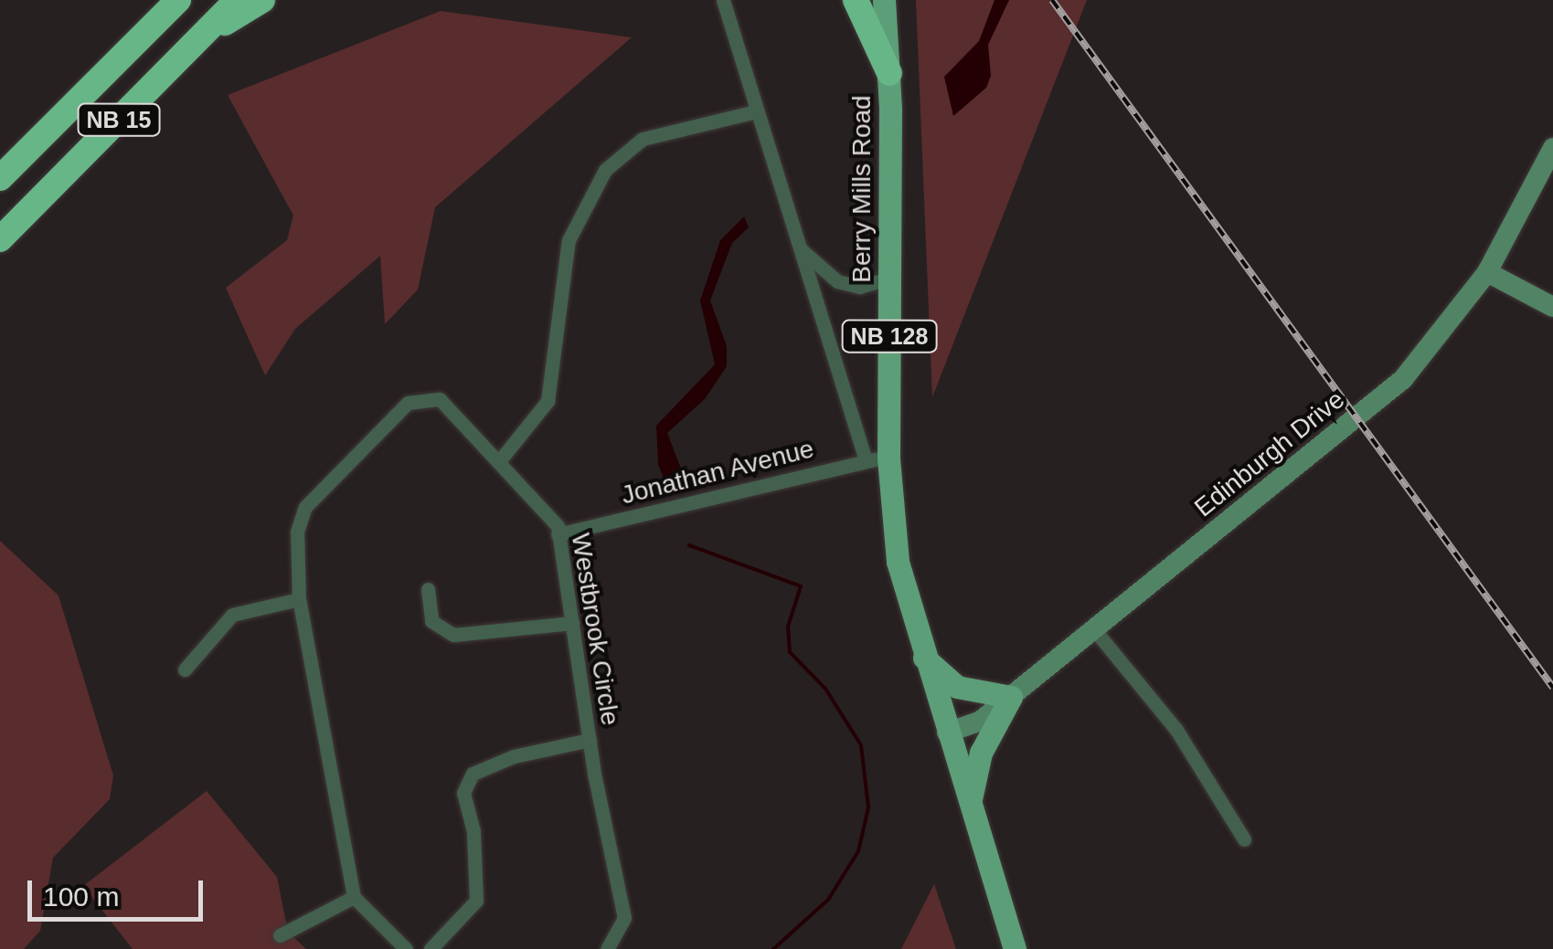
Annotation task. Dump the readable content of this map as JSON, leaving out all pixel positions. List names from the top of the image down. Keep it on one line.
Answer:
{"streets":{"highway":["NB 15"],"main road":["Berry Mills Road","NB 128"],"street":["Edinburgh Drive","Jonathan Avenue","Westbrook Circle"]},"crossings":[["Berry Mills Road","NB 128"],["Berry Mills Road","Jonathan Avenue"],["NB 128","Edinburgh Drive"],["Jonathan Avenue","Westbrook Circle"]],"scale_bar":"100 m"}
